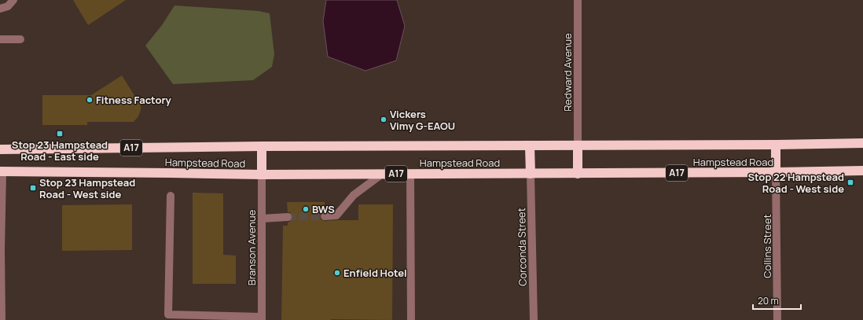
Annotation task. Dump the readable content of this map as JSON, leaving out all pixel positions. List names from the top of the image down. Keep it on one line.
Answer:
{"streets":{"highway":["A17","Hampstead Road"],"street":["Redward Avenue","Collins Street","Corconda Street","Branson Avenue"]},"crossings":[["Redward Avenue","Hampstead Road"],["Hampstead Road","Collins Street"],["Hampstead Road","Corconda Street"],["Hampstead Road","Branson Avenue"]],"places":{"other":["Fitness Factory","Vickers Vimy G-EAOU","BWS","Enfield Hotel"],"transit":["Stop 23 Hampstead Road - East side","Stop 22 Hampstead Road - West side","Stop 23 Hampstead Road - West side"]},"scale_bar":"20 m"}
